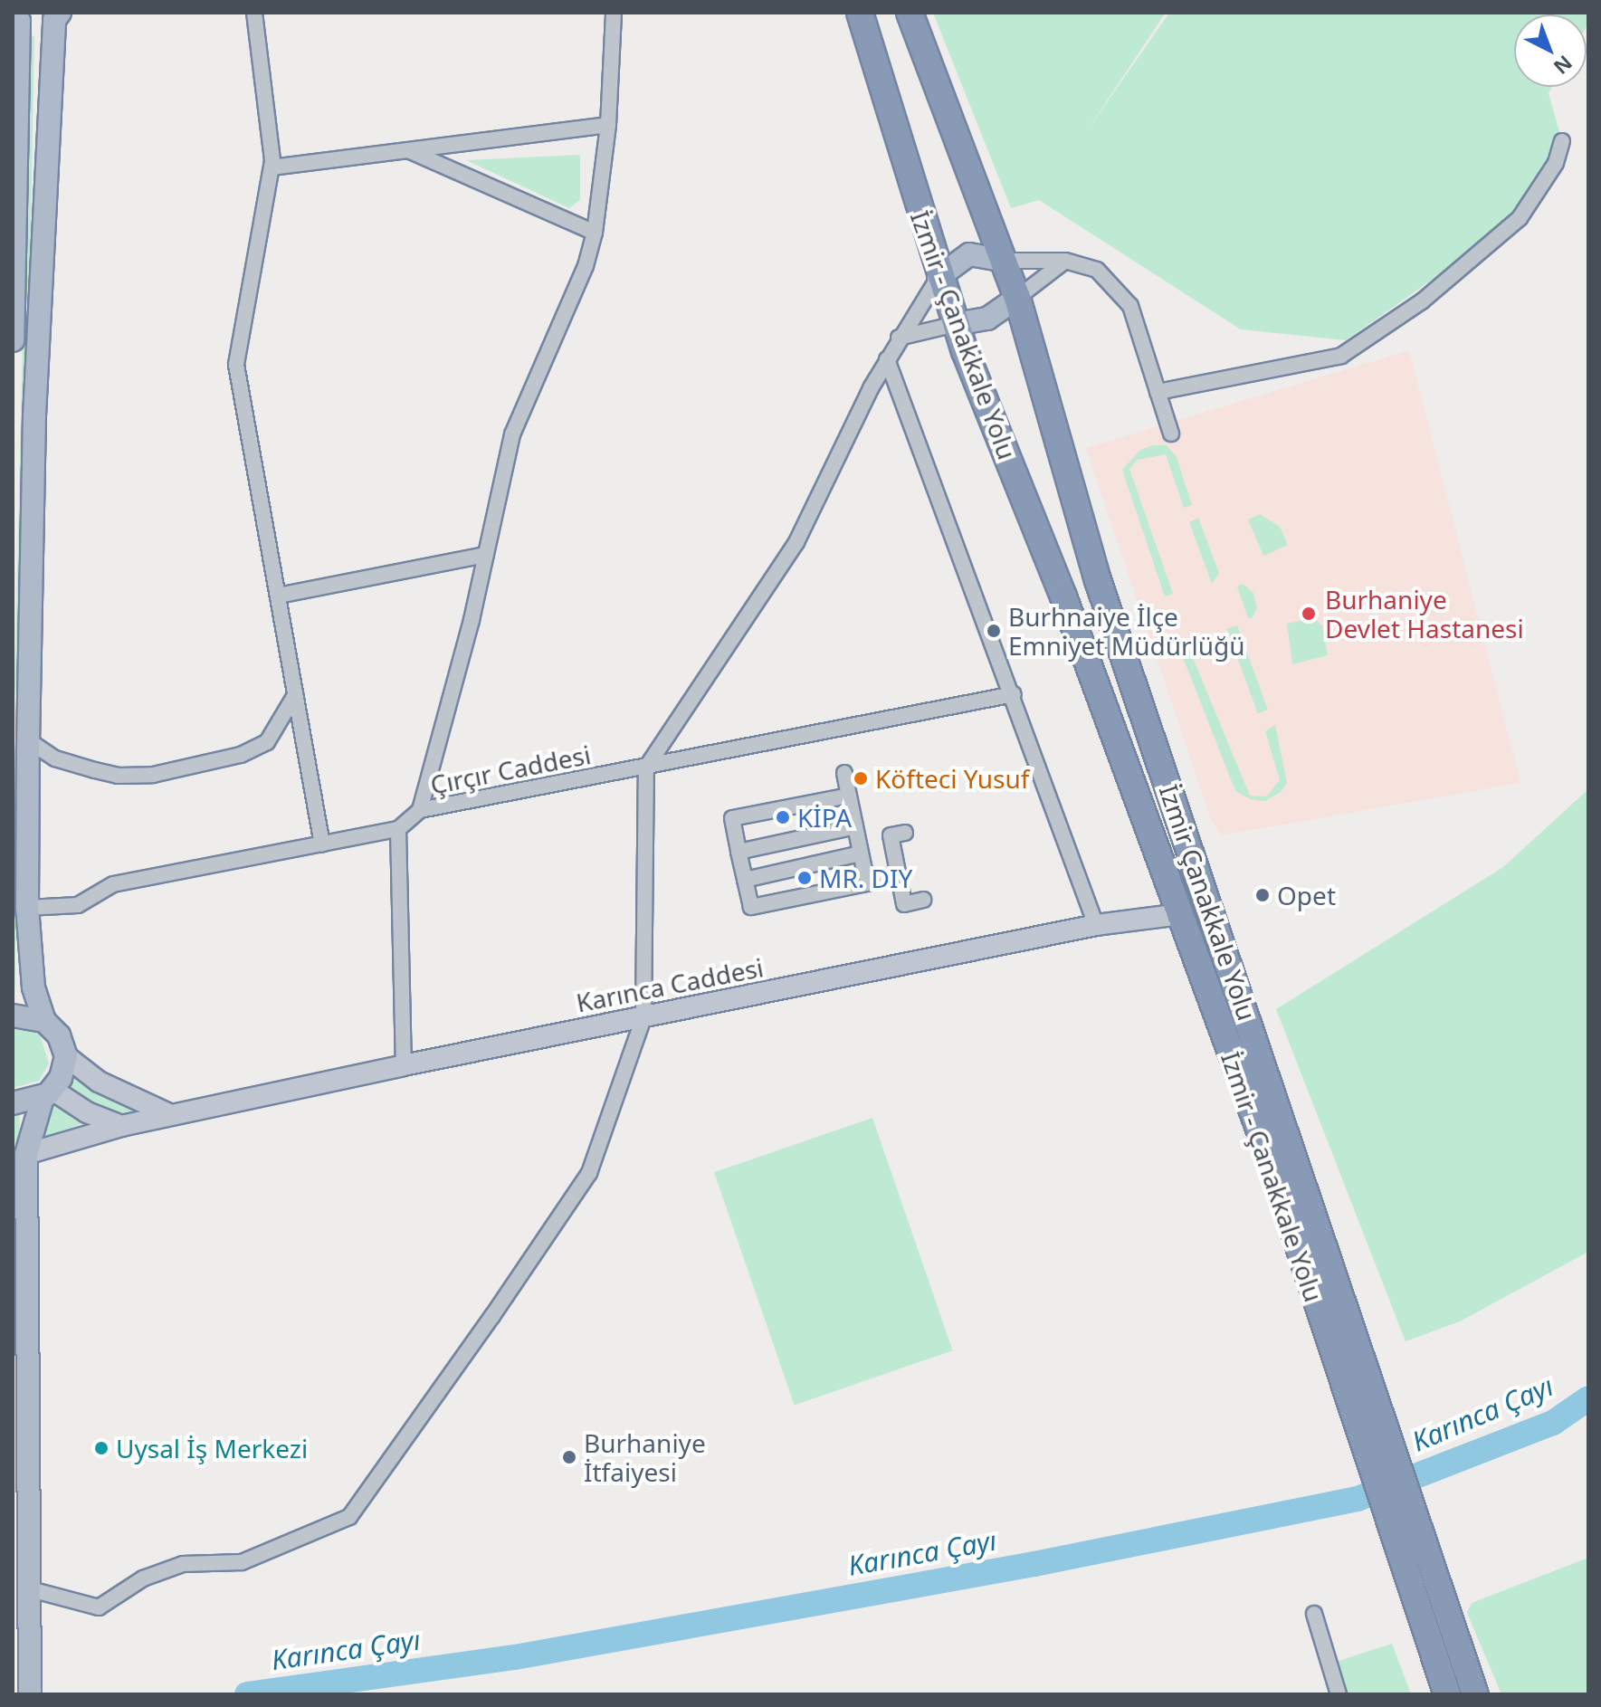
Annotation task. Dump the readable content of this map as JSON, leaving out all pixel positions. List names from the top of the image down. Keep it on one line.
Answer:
{"streets":{"highway":["İzmir - Çanakkale Yolu","İzmir Çanakkale Yolu"],"street":["Çırçır Caddesi","Karınca Caddesi"]},"crossings":[["İzmir - Çanakkale Yolu","İzmir Çanakkale Yolu"],["İzmir - Çanakkale Yolu","Karınca Caddesi"]],"water":["Karınca Çayı"],"places":["Burhaniye Devlet Hastanesi","Burhnaiye İlçe Emniyet Müdürlüğü","Köfteci Yusuf","KİPA","MR. DIY","Opet","Uysal İş Merkezi","Burhaniye İtfaiyesi"],"north":"bottom right"}
